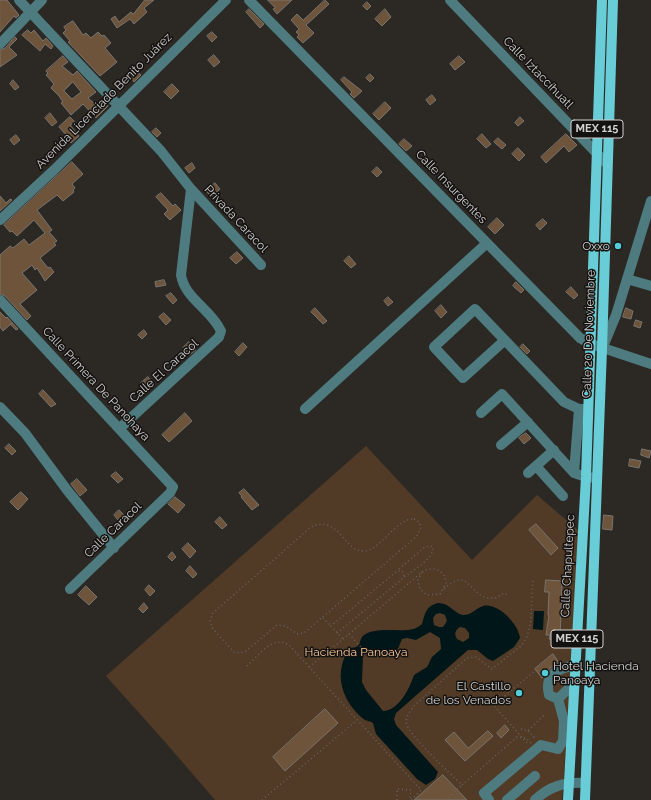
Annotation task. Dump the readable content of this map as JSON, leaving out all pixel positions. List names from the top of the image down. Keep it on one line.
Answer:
{"streets":{"main road":["MEX 115","Calle 20 De Noviembre","Calle Chapultepec"],"street":["Calle Iztaccíhuatl","Avenida Licenciado Benito Juárez","Calle Insurgentes","Privada Caracol","Calle El Caracol","Calle Primera De Panohaya","Calle Caracol"]},"crossings":[["Calle Iztaccíhuatl","Calle 20 De Noviembre"],["Avenida Licenciado Benito Juárez","Privada Caracol"],["Calle Insurgentes","Calle 20 De Noviembre"],["Privada Caracol","Calle El Caracol"],["Calle 20 De Noviembre","Calle Chapultepec"],["Calle El Caracol","Calle Primera De Panohaya"],["Calle Primera De Panohaya","Calle Caracol"]],"parks":["Hacienda Panoaya"],"places":["Oxxo","Hotel Hacienda Panoaya","El Castillo de los Venados"]}
